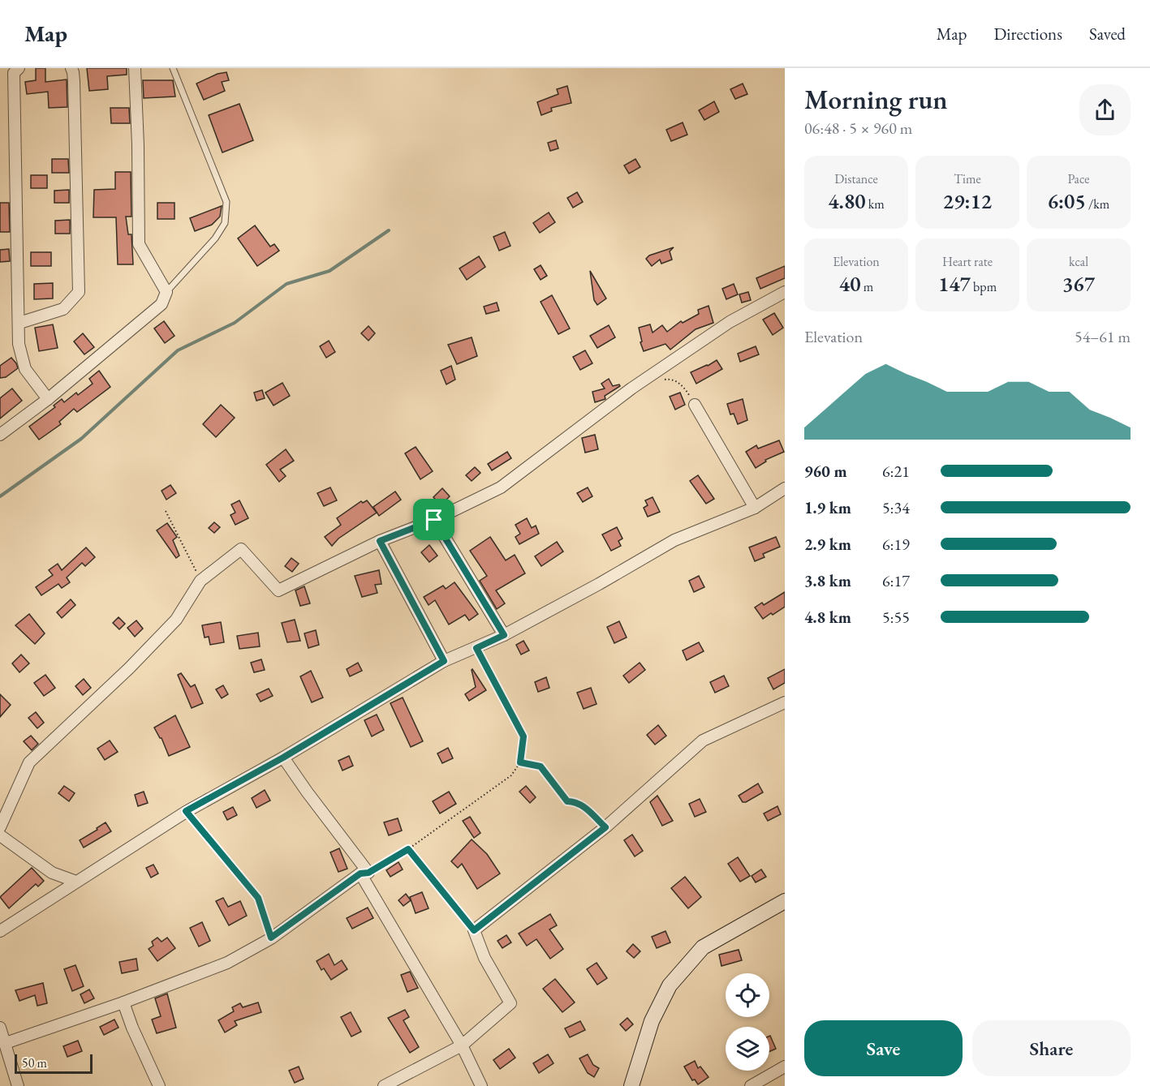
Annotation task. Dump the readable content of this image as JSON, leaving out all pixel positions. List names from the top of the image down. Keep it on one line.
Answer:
{"scale_bar":"50 m","page":{"header":"Map","nav":["Map","Directions","Saved"],"heading":["Morning run","06:48 · 5 × 960 m"],"stats":[["Distance","4.80 km"],["Time","29:12"],["Pace","6:05 /km"],["Elevation","40 m"],["Heart rate","147 bpm"],["kcal","367"]],"chart":["Elevation","54–61 m"],"list":[{"name":"960 m","note":"6:21"},{"name":"1.9 km","note":"5:34"},{"name":"2.9 km","note":"6:19"},{"name":"3.8 km","note":"6:17"},{"name":"4.8 km","note":"5:55"}],"buttons":["Save","Share"],"scale":"50 m"}}
